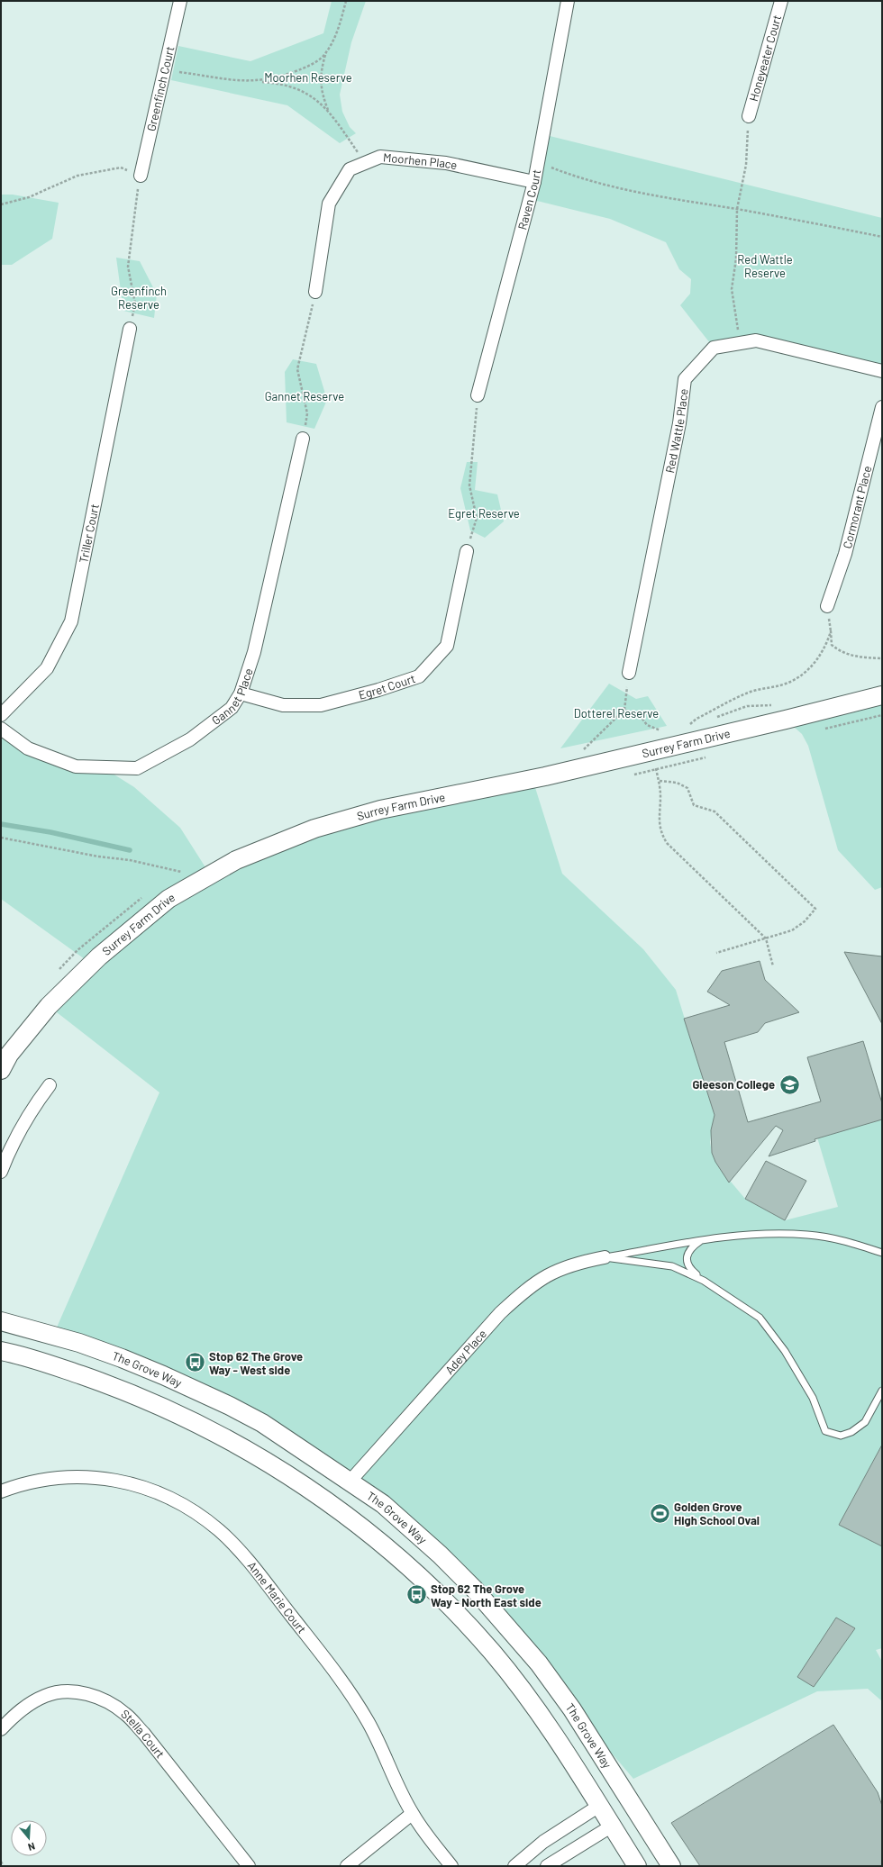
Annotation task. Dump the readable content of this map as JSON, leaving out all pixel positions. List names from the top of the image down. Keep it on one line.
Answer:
{"streets":{"main road":["Surrey Farm Drive","The Grove Way"],"street":["Honeyeater Court","Greenfinch Court","Moorhen Place","Raven Court","Red Wattle Place","Cormorant Place","Triller Court","Egret Court","Gannet Place","Adey Place","Anne Marie Court","Stella Court"]},"crossings":[["Moorhen Place","Raven Court"],["Egret Court","Gannet Place"],["Adey Place","The Grove Way"]],"parks":["Moorhen Reserve","Red Wattle Reserve","Greenfinch Reserve","Gannet Reserve","Egret Reserve","Dotterel Reserve"],"places":{"school or university":["Gleeson College"],"bus stop":["Stop 62 The Grove Way - West side","Stop 62 The Grove Way - North East side"],"sports":["Golden Grove High School Oval"]},"north":"bottom"}
